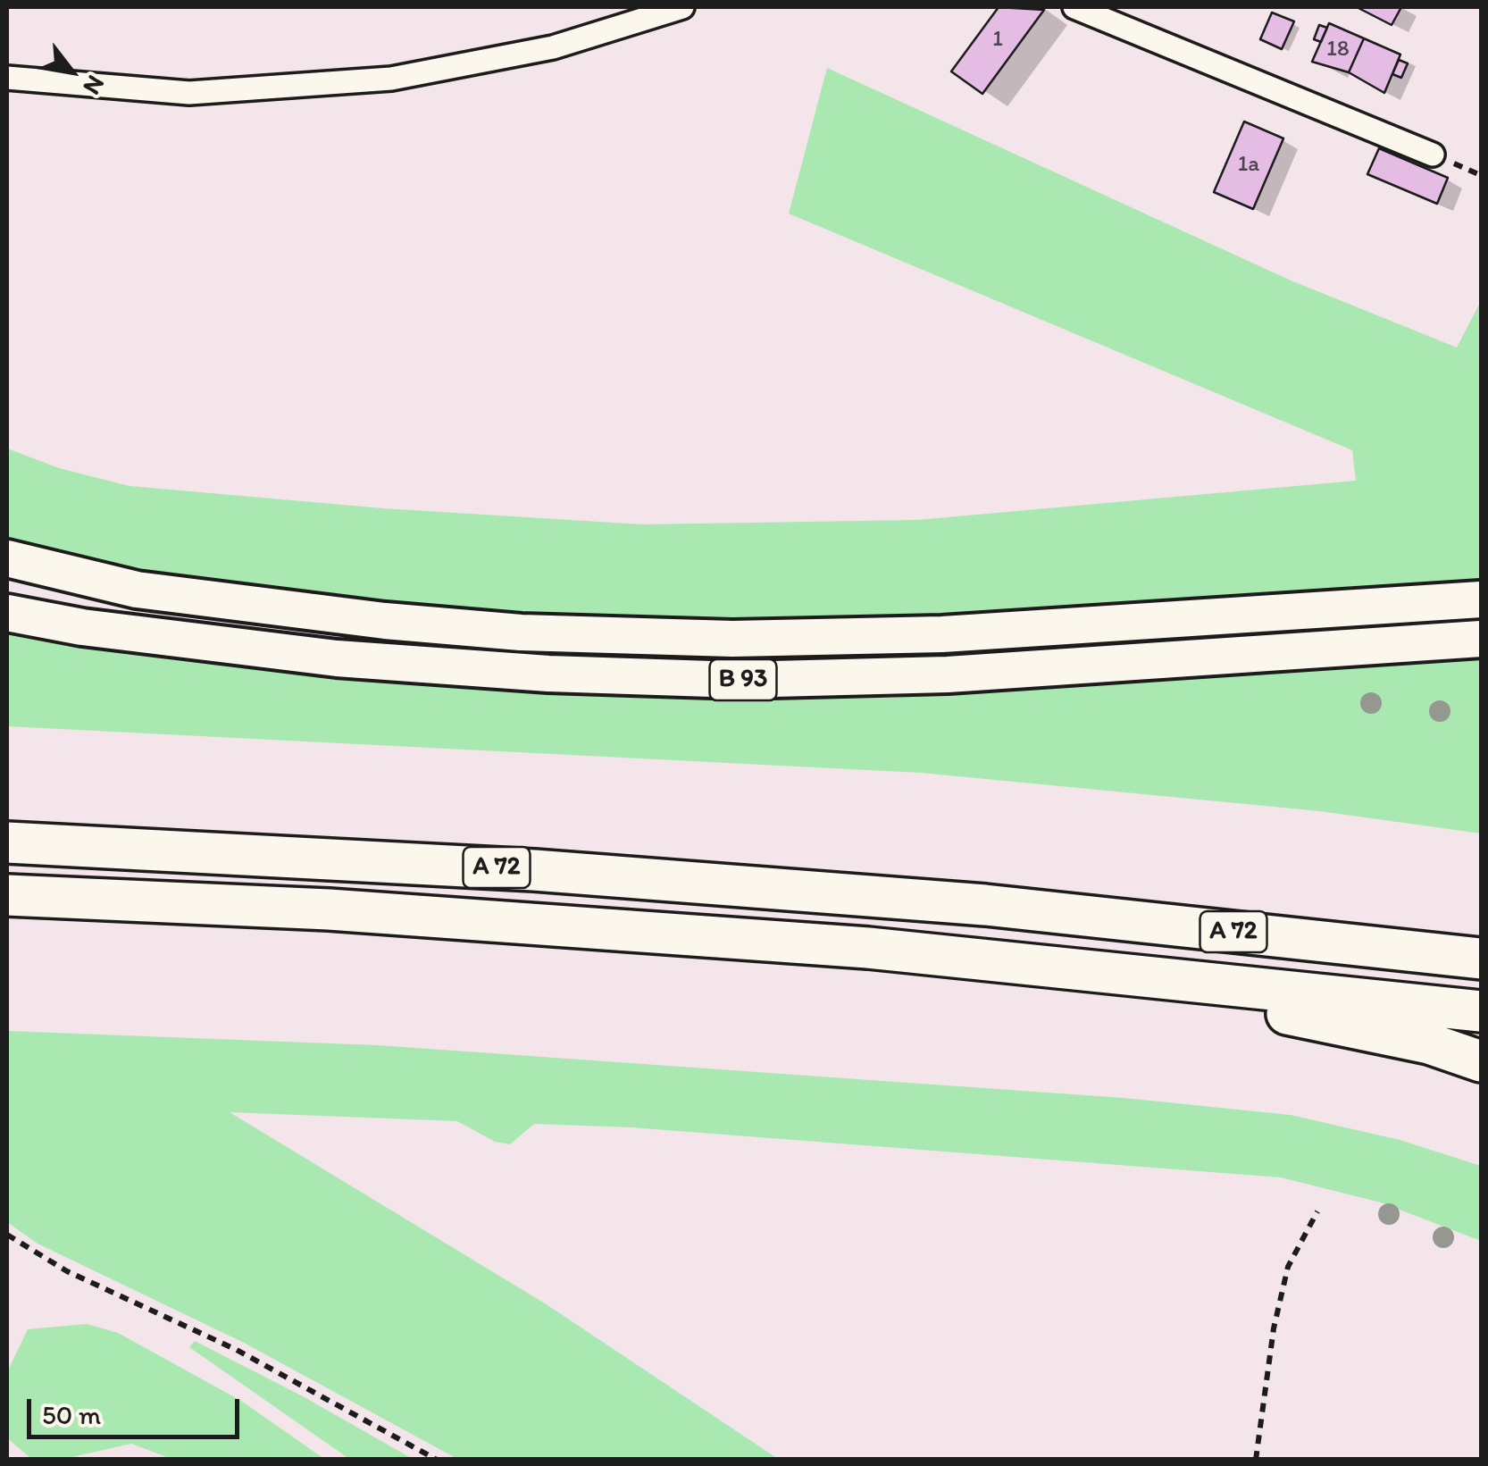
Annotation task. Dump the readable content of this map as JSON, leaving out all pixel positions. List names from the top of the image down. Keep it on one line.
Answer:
{"streets":{"highway":["A 72"],"main road":["B 93"]},"house_numbers":["1","18","1a"],"scale_bar":"50 m","north":"bottom right"}
